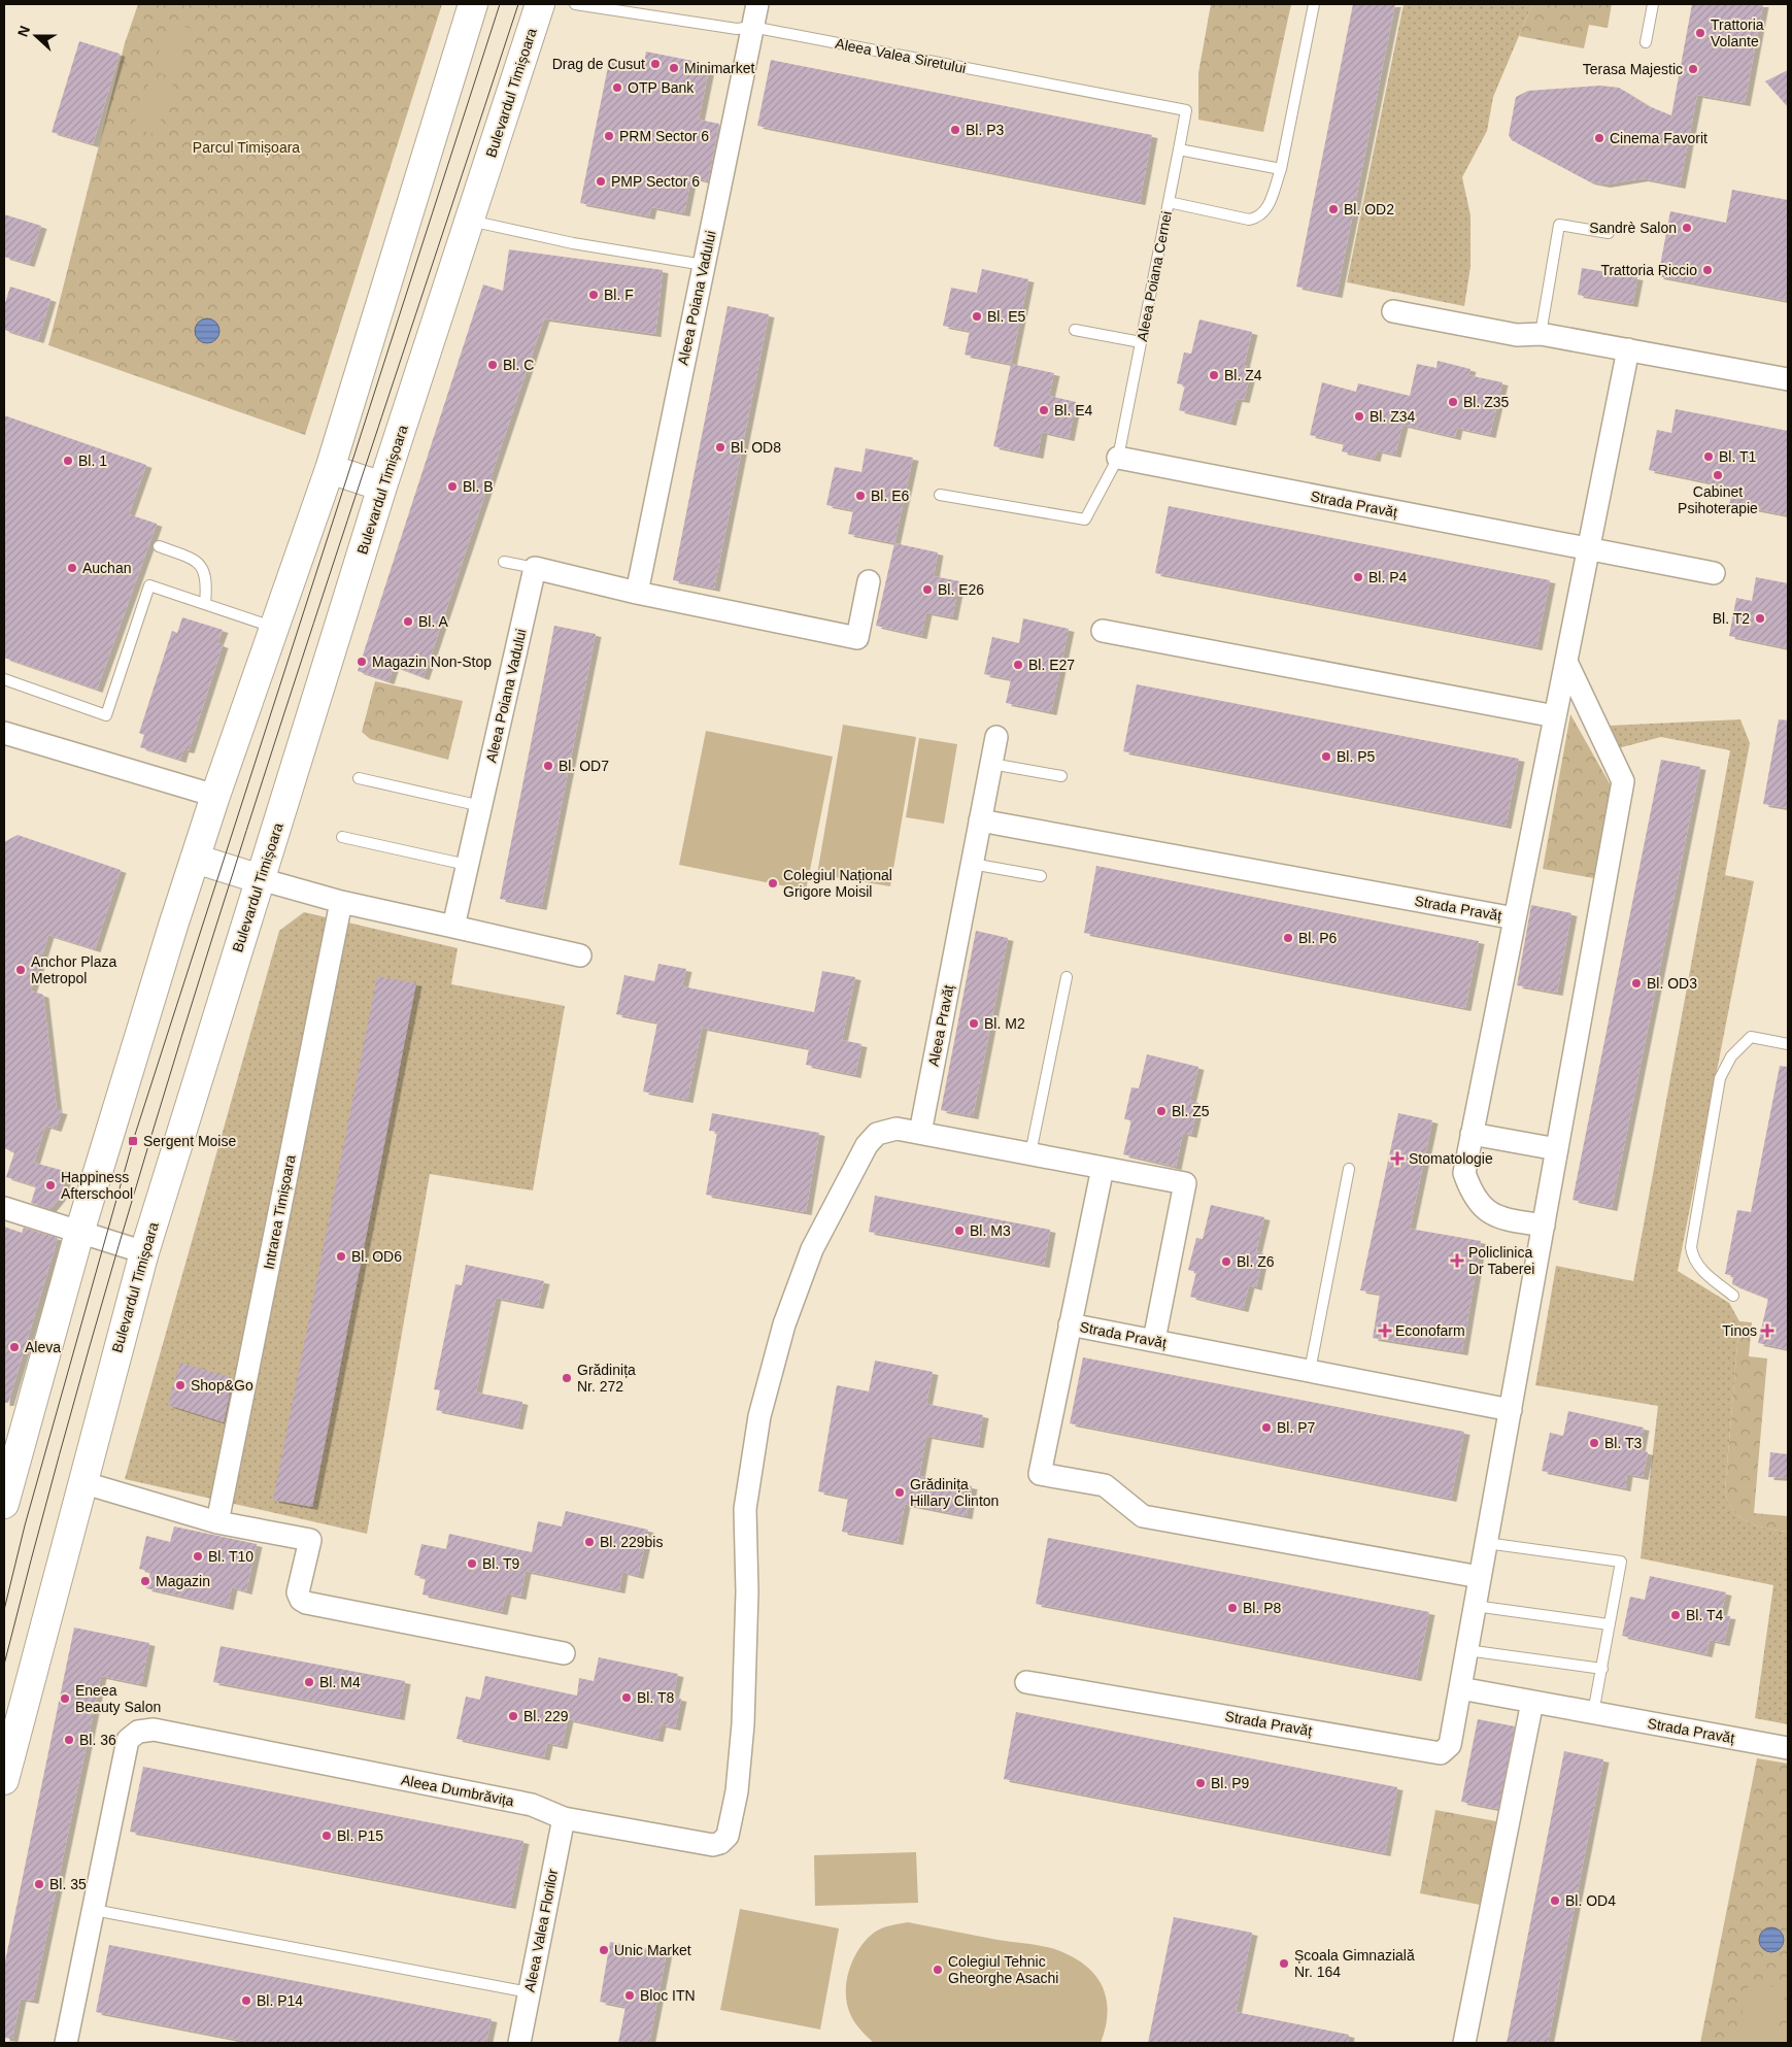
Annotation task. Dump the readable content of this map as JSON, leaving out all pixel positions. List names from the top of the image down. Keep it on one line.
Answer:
{"streets":{"main road":["Bulevardul Timișoara"],"street":["Aleea Poiana Vadului","Strada Pravăț","Aleea Pravăț","Intrarea Timișoara","Aleea Dumbrăvița","Aleea Valea Florilor"],"lane":["Aleea Valea Siretului","Aleea Poiana Cernei"]},"crossings":[["Aleea Valea Siretului","Aleea Poiana Cernei"],["Aleea Valea Siretului","Aleea Poiana Vadului"],["Aleea Poiana Cernei","Strada Pravăț"],["Strada Pravăț","Aleea Pravăț"],["Aleea Pravăț","Aleea Dumbrăvița"],["Aleea Dumbrăvița","Aleea Valea Florilor"]],"parks":["Parcul Timișoara"],"places":{"other":["Trattoria Volante","Drag de Cusut","Minimarket","Terasa Majestic","OTP Bank","Bl. P3","PRM Sector 6","Cinema Favorit","PMP Sector 6","Bl. OD2","Sandrè Salon","Trattoria Riccio","Bl. F","Bl. E5","Bl. C","Bl. Z4","Bl. Z35","Bl. E4","Bl. Z34","Bl. OD8","Bl. T1","Bl. 1","Cabinet Psihoterapie","Bl. B","Bl. E6","Auchan","Bl. P4","Bl. E26","Bl. T2","Bl. A","Magazin Non-Stop","Bl. E27","Bl. P5","Bl. OD7","Colegiul Național Grigore Moisil","Bl. P6","Anchor Plaza Metropol","Bl. OD3","Bl. M2","Bl. Z5","Happiness Afterschool","Bl. M3","Bl. OD6","Bl. Z6","Aleva","Grădinița Nr. 272","Shop&Go","Bl. P7","Bl. T3","Grădinița Hillary Clinton","Bl. 229bis","Bl. T10","Bl. T9","Magazin","Bl. P8","Bl. T4","Bl. M4","Bl. T8","Eneea Beauty Salon","Bl. 229","Bl. 36","Bl. P9","Bl. P15","Bl. 35","Bl. OD4","Unic Market","Școala Gimnazială Nr. 164","Colegiul Tehnic Gheorghe Asachi","Bloc ITN","Bl. P14"],"transit":["Sergent Moise"],"health":["Stomatologie","Policlinica Dr Taberei","Econofarm","Tinos"]},"north":"left"}
